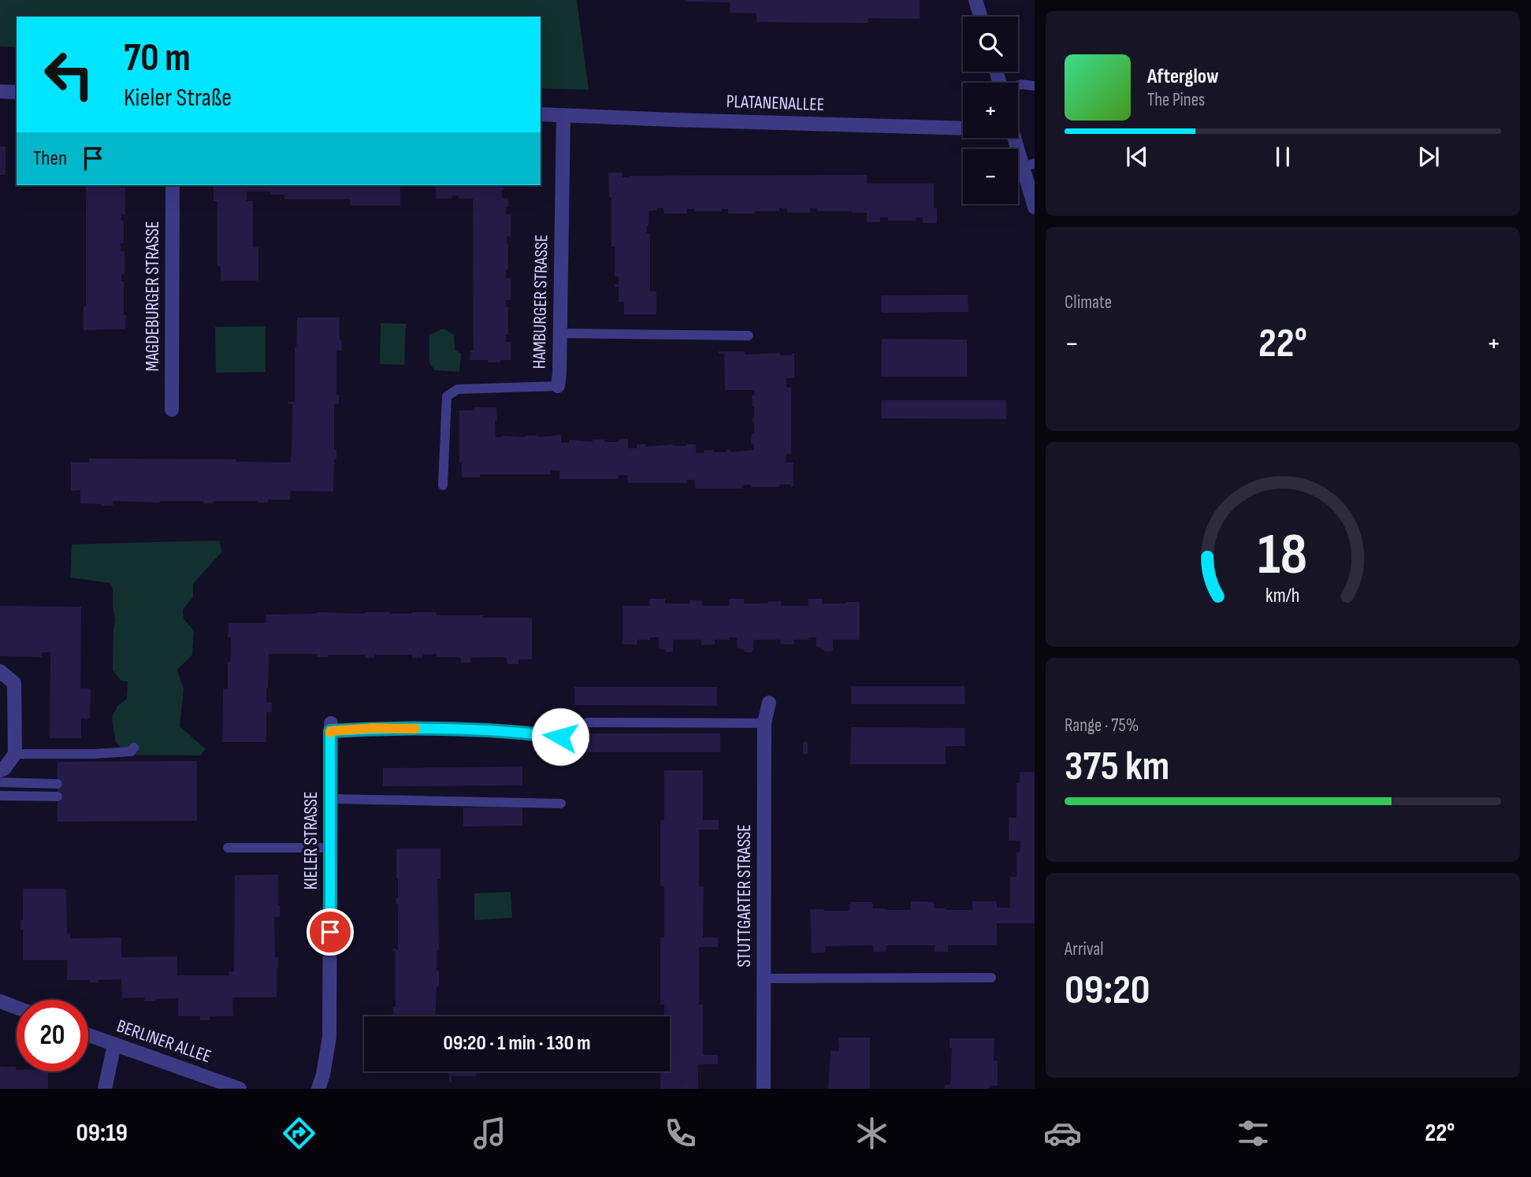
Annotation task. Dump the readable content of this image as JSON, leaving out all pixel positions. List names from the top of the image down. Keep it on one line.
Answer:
{"streets":{"street":["PLATANENALLEE","MAGDEBURGER STRASSE","HAMBURGER STRASSE","KIELER STRASSE","STUTTGARTER STRASSE","BERLINER ALLEE"]},"crossings":[["PLATANENALLEE","HAMBURGER STRASSE"]],"page":{"map_buttons":["+","−"],"turn":["70 m","Kieler Straße"],"song":["Afterglow","The Pines"],"then":"Then","tile":["Climate",["Range · 75%","375 km"],["Arrival","09:20"]],"heat":["−","22°","+"],"limit":"20","trip":"09:20 · 1 min · 130 m","tabs":["09:19","22°"],"gauge":["18","km/h"]}}
